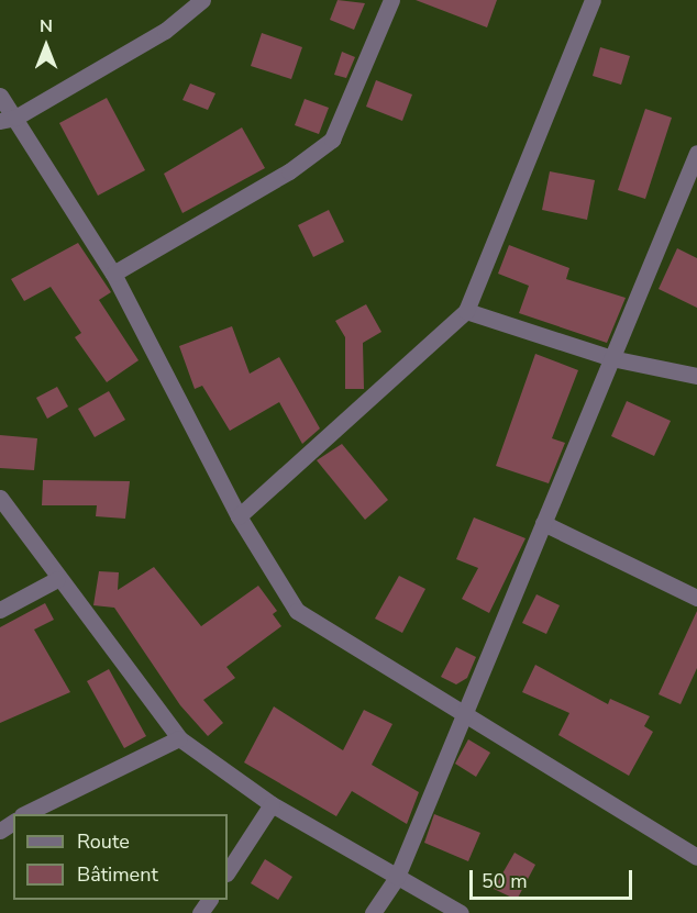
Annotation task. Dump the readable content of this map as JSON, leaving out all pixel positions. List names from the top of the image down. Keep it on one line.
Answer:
{"legend":["Route","Bâtiment"],"scale_bar":"50 m","north":"top"}
